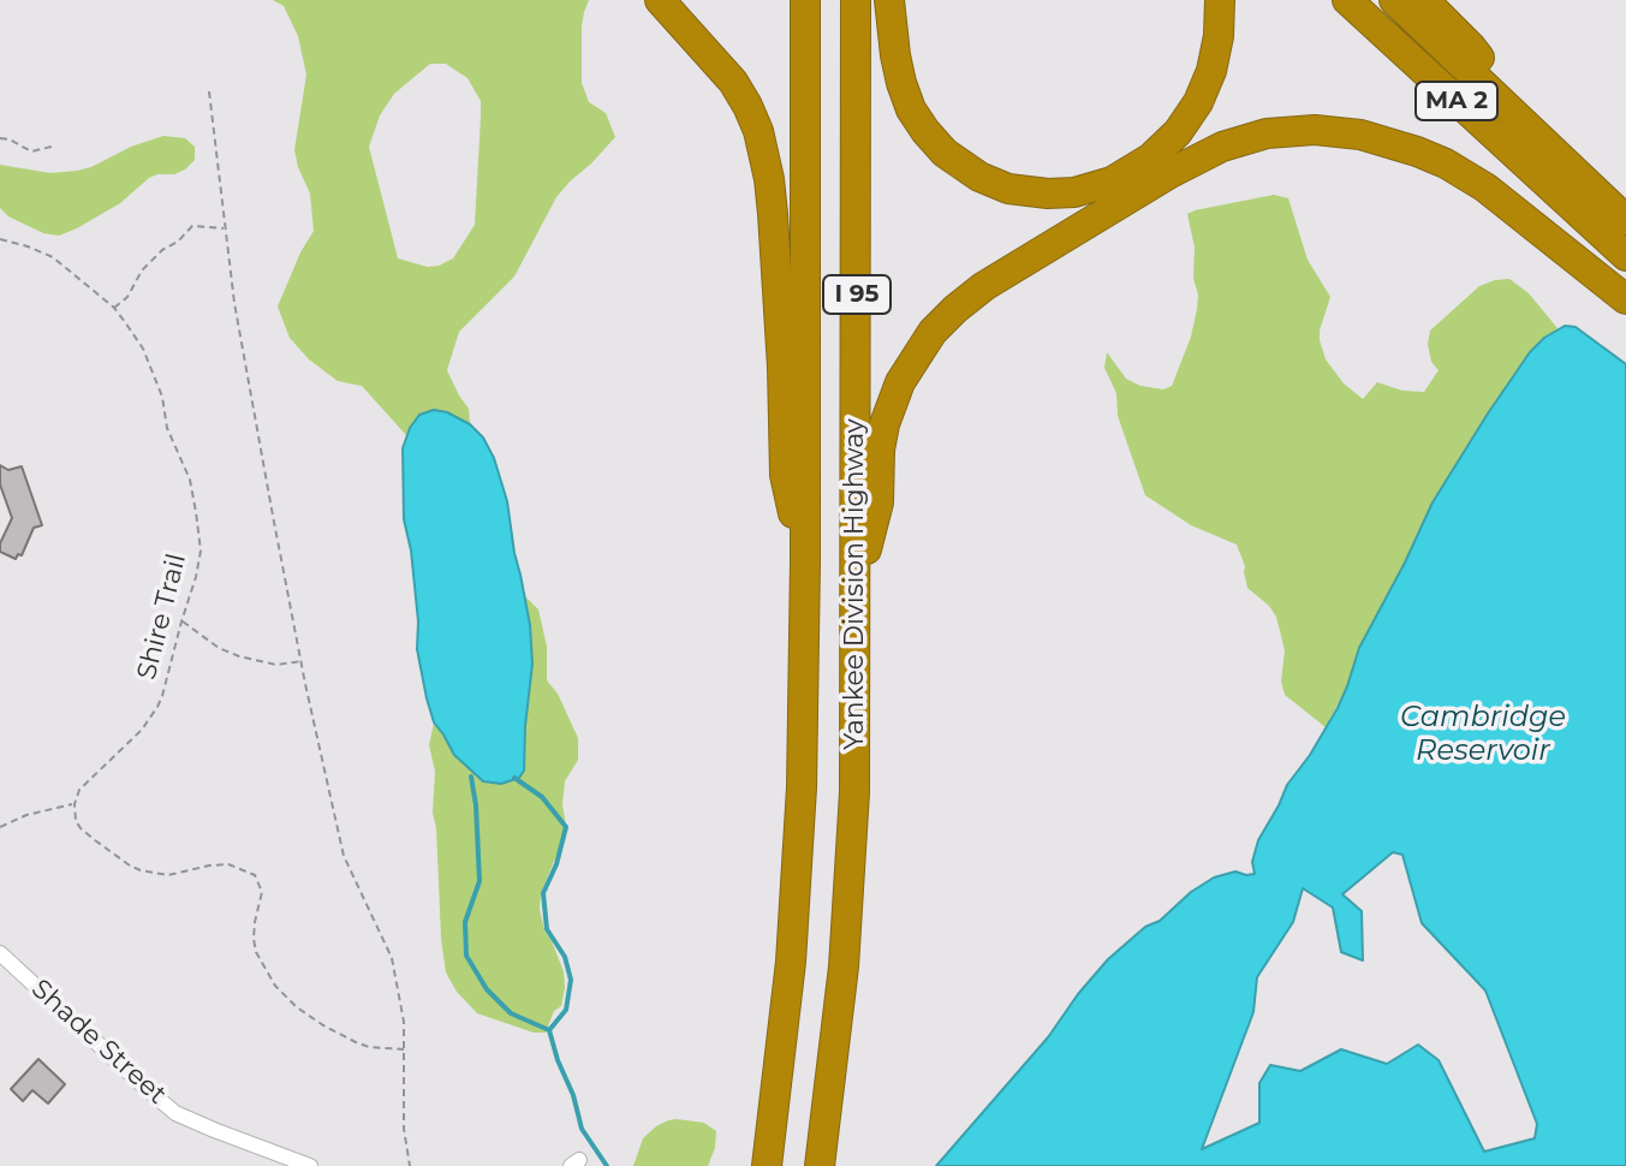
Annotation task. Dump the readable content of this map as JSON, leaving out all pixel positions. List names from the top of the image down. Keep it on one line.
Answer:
{"streets":{"highway":["MA 2","I 95","Yankee Division Highway"],"street":["Shade Street"],"path":["Shire Trail"]},"water":["Cambridge Reservoir"]}
